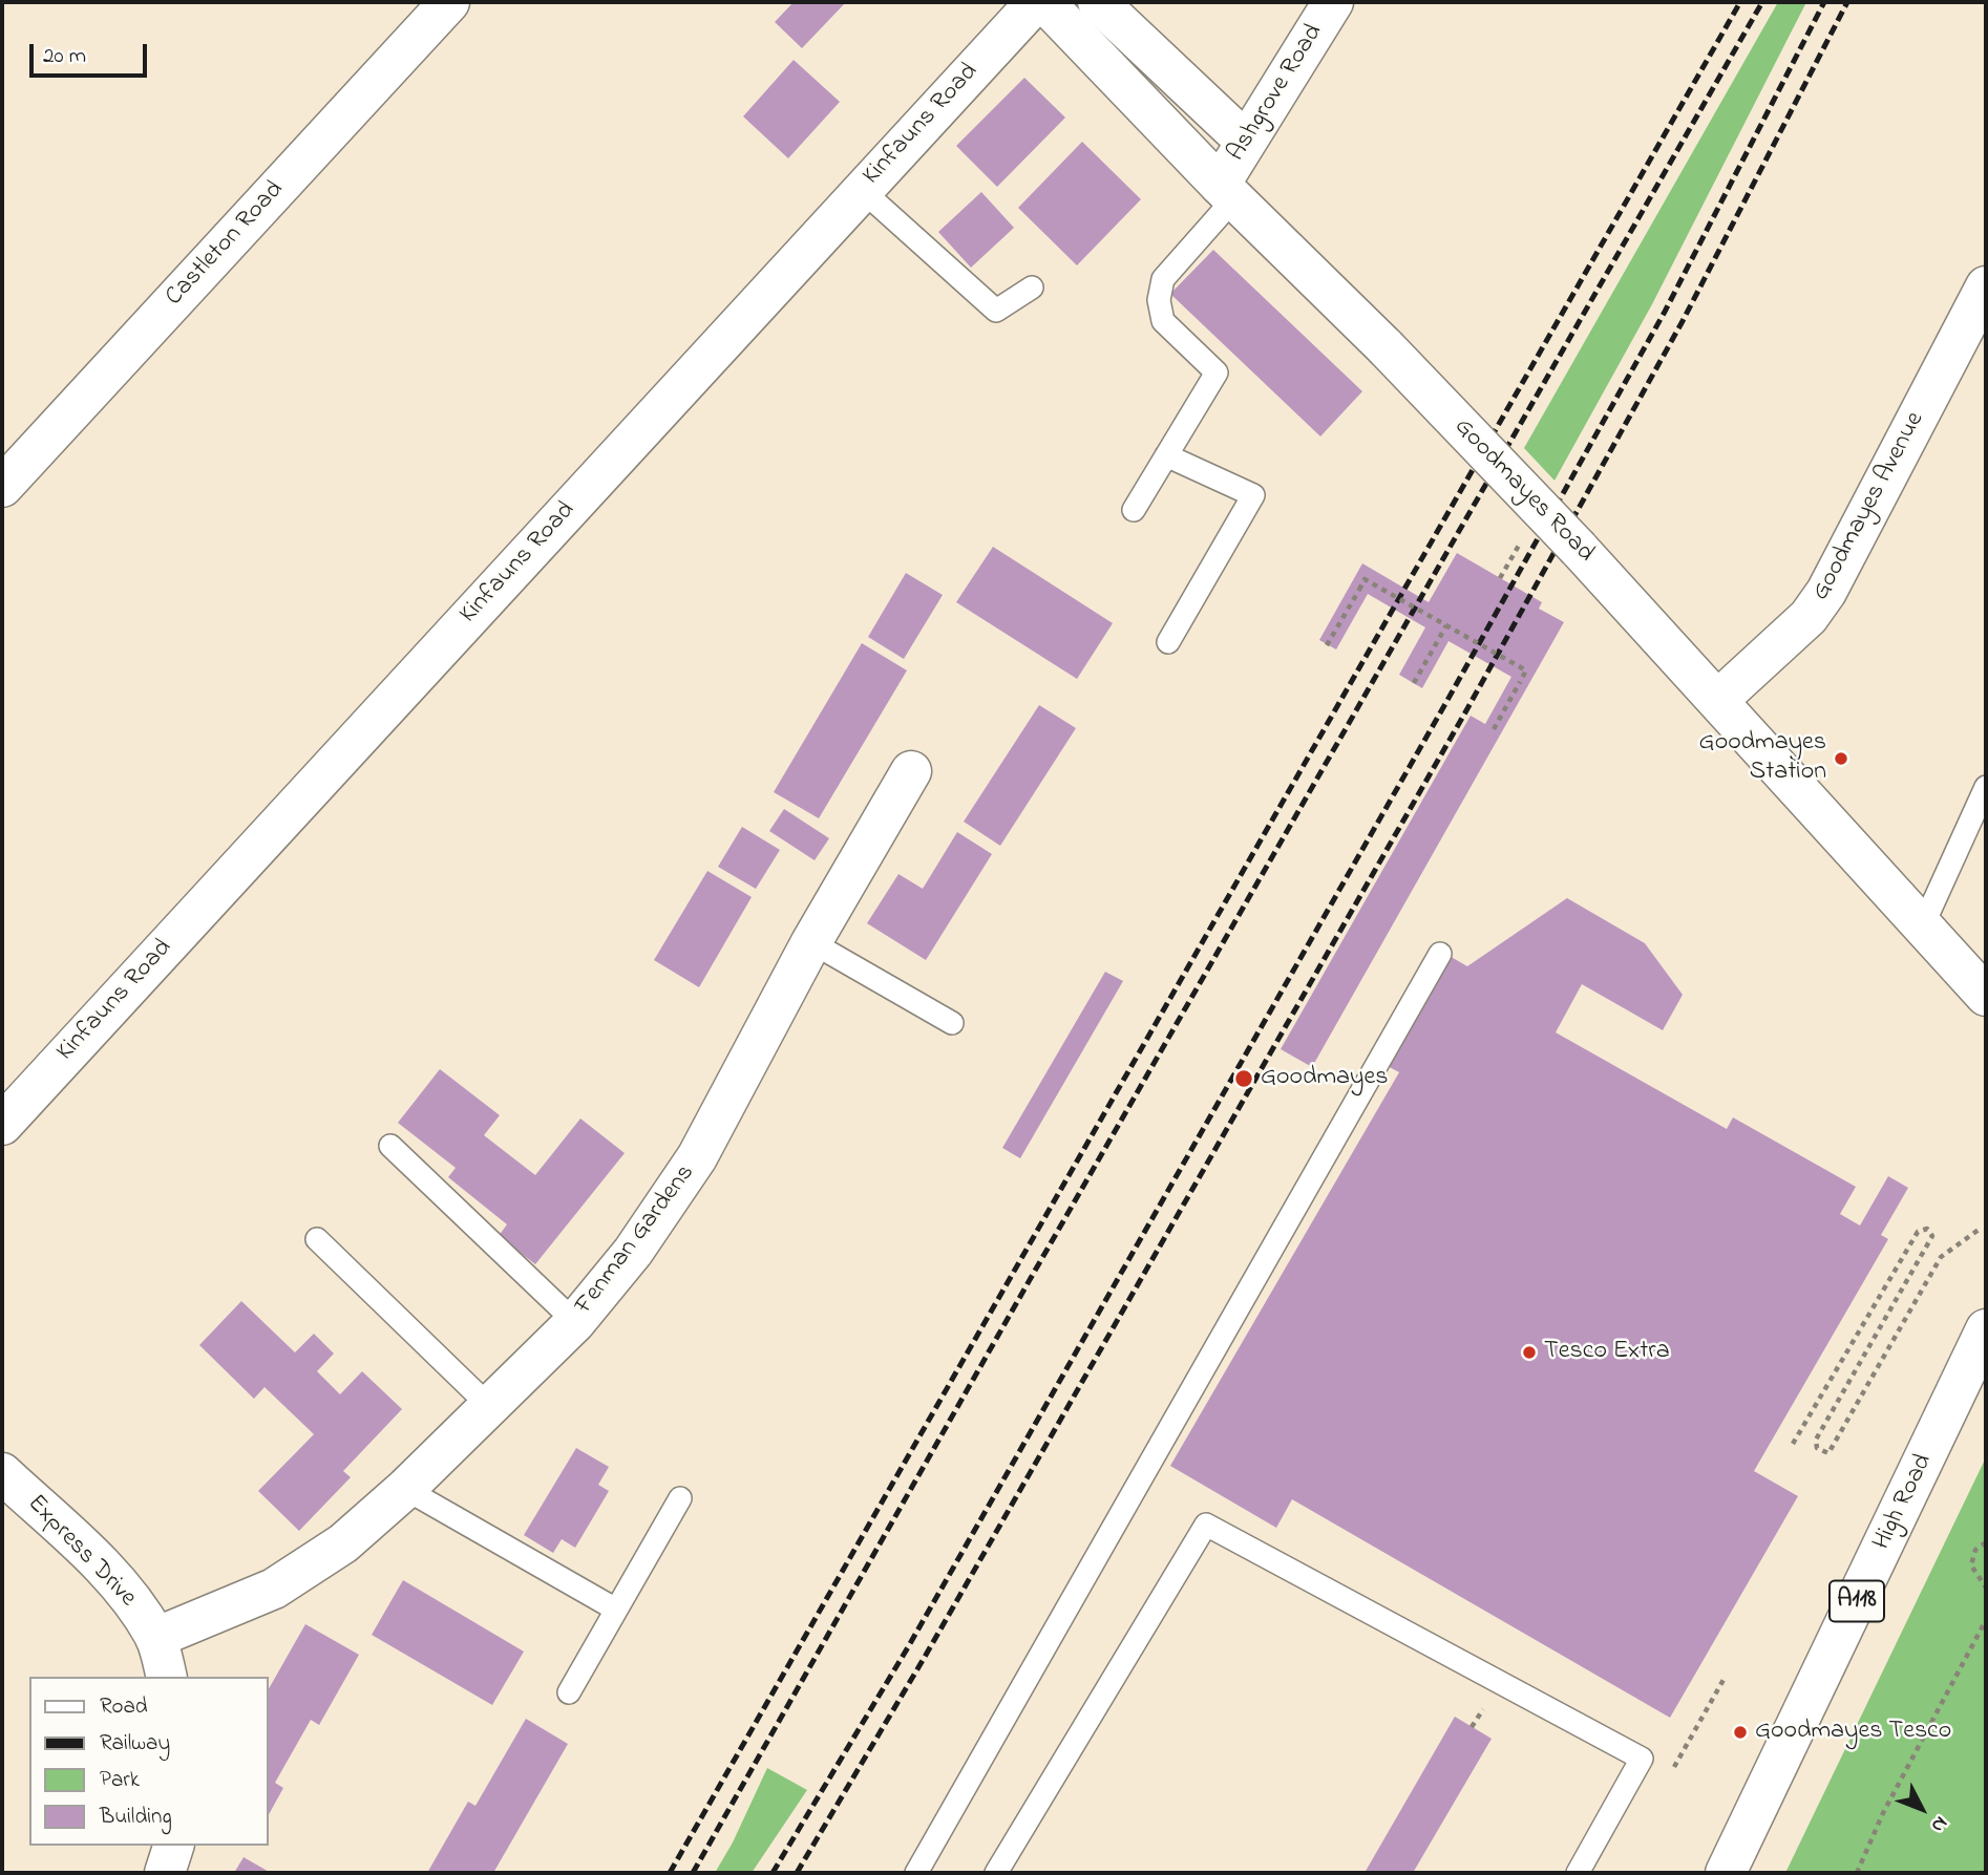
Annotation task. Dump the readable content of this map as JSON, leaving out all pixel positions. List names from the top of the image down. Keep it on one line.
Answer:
{"streets":{"street":["Ashgrove Road","Kinfauns Road","Castleton Road","Goodmayes Road","Goodmayes Avenue","Fenman Gardens","High Road","Express Drive","A118"]},"crossings":[["Ashgrove Road","Goodmayes Road"],["Goodmayes Road","Goodmayes Avenue"],["Fenman Gardens","Express Drive"]],"places":["Goodmayes Station","Goodmayes","Tesco Extra","Goodmayes Tesco"],"legend":["Road","Railway","Park","Building"],"scale_bar":"20 m","north":"bottom right"}
